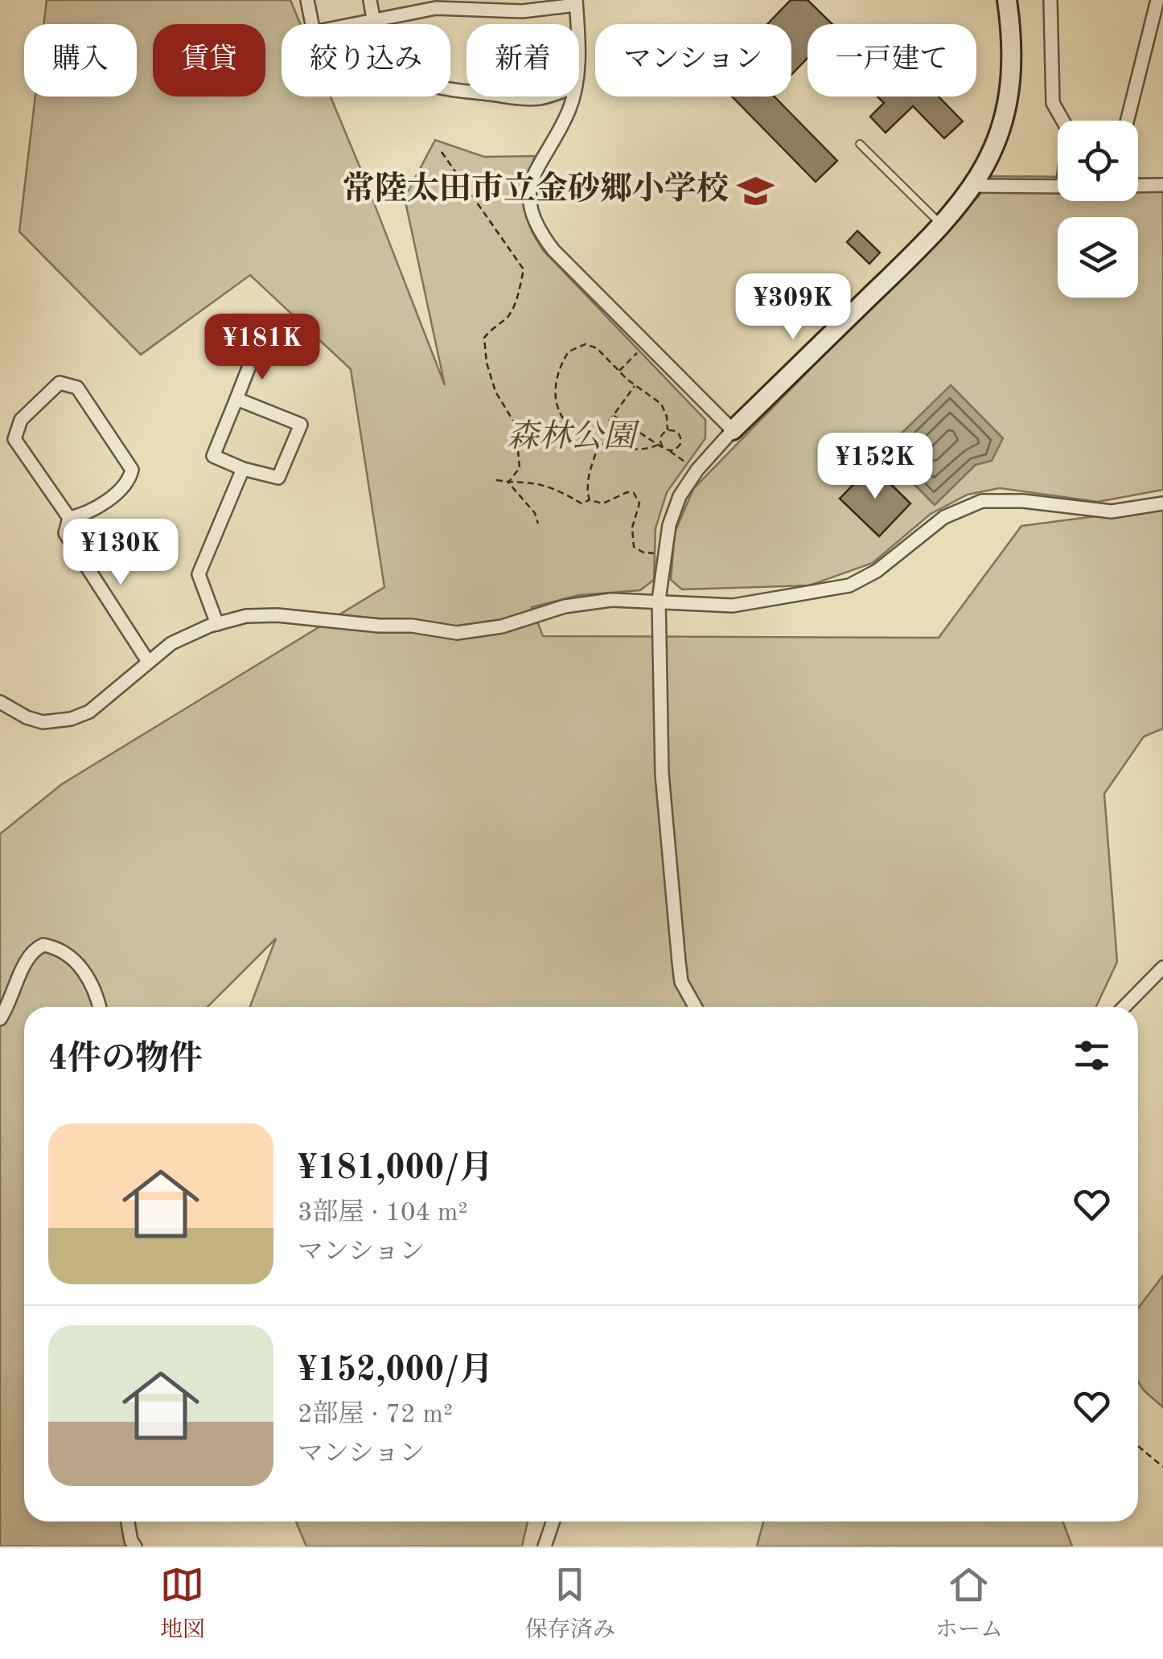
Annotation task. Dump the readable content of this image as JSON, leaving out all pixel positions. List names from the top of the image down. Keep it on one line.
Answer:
{"parks":["森林公園"],"places":{"school or university":["常陸太田市立金砂郷小学校"]},"page":{"chip":["購入","賃貸","絞り込み","新着","マンション","一戸建て"],"price":["¥309K","¥181K","¥152K","¥130K"],"heading":"4件の物件","list":[{"name":"¥181,000/月","note":"3部屋 · 104 m² · マンション"},{"name":"¥152,000/月","note":"2部屋 · 72 m² · マンション"}],"tabs":["地図","保存済み","ホーム"]}}
